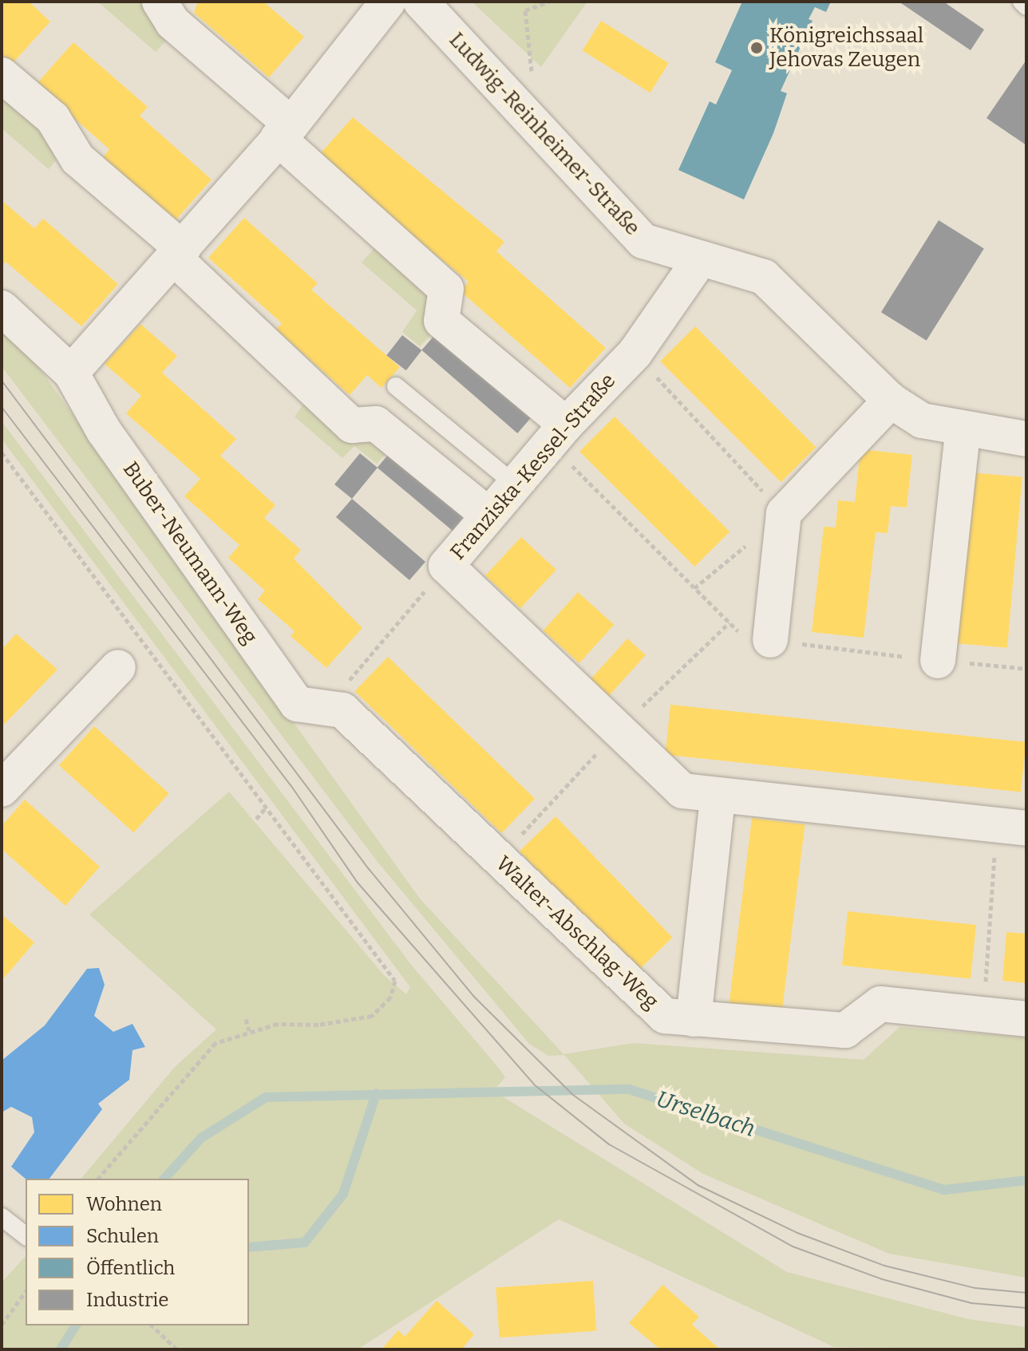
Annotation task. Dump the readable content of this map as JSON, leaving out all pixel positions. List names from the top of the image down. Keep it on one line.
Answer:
{"streets":{"street":["Ludwig-Reinheimer-Straße","Franziska-Kessel-Straße","Buber-Neumann-Weg","Walter-Abschlag-Weg"]},"crossings":[["Ludwig-Reinheimer-Straße","Franziska-Kessel-Straße"],["Buber-Neumann-Weg","Walter-Abschlag-Weg"]],"water":["Urselbach"],"places":["Königreichssaal Jehovas Zeugen"],"legend":["Wohnen","Schulen","Öffentlich","Industrie"]}
